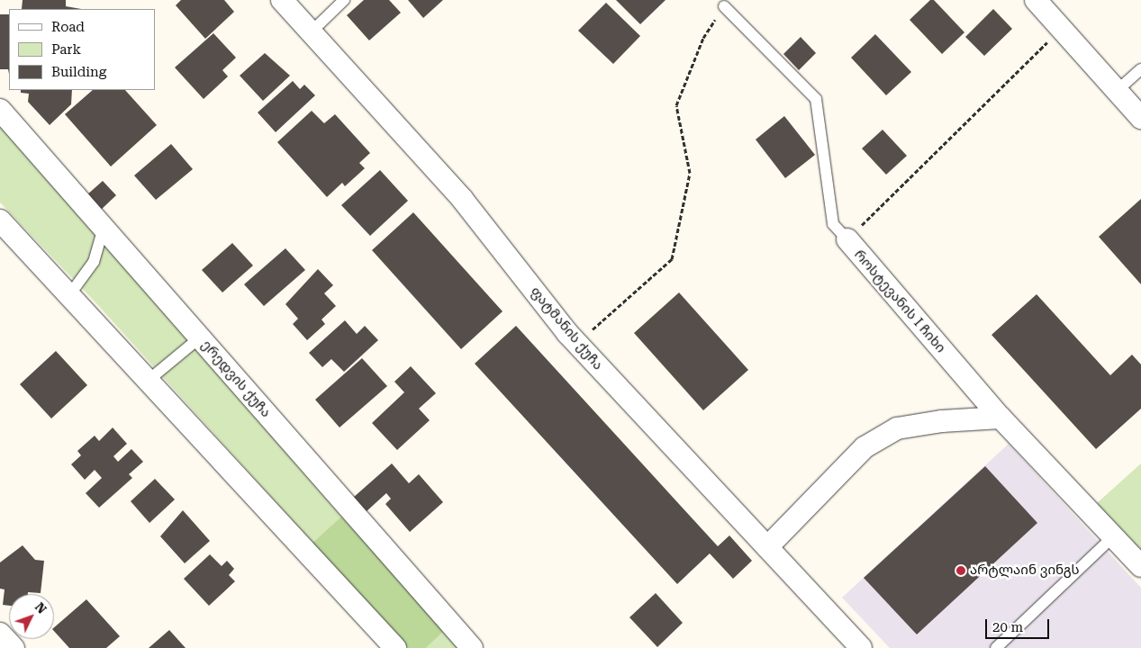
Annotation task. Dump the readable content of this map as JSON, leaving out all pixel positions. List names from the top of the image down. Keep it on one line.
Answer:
{"streets":{"street":["როსტევანის I ჩიხი","ფატმანის ქუჩა","ერედვის ქუჩა"]},"places":["არტლაინ ვინგს"],"legend":["Road","Park","Building"],"scale_bar":"20 m","north":"top right"}
